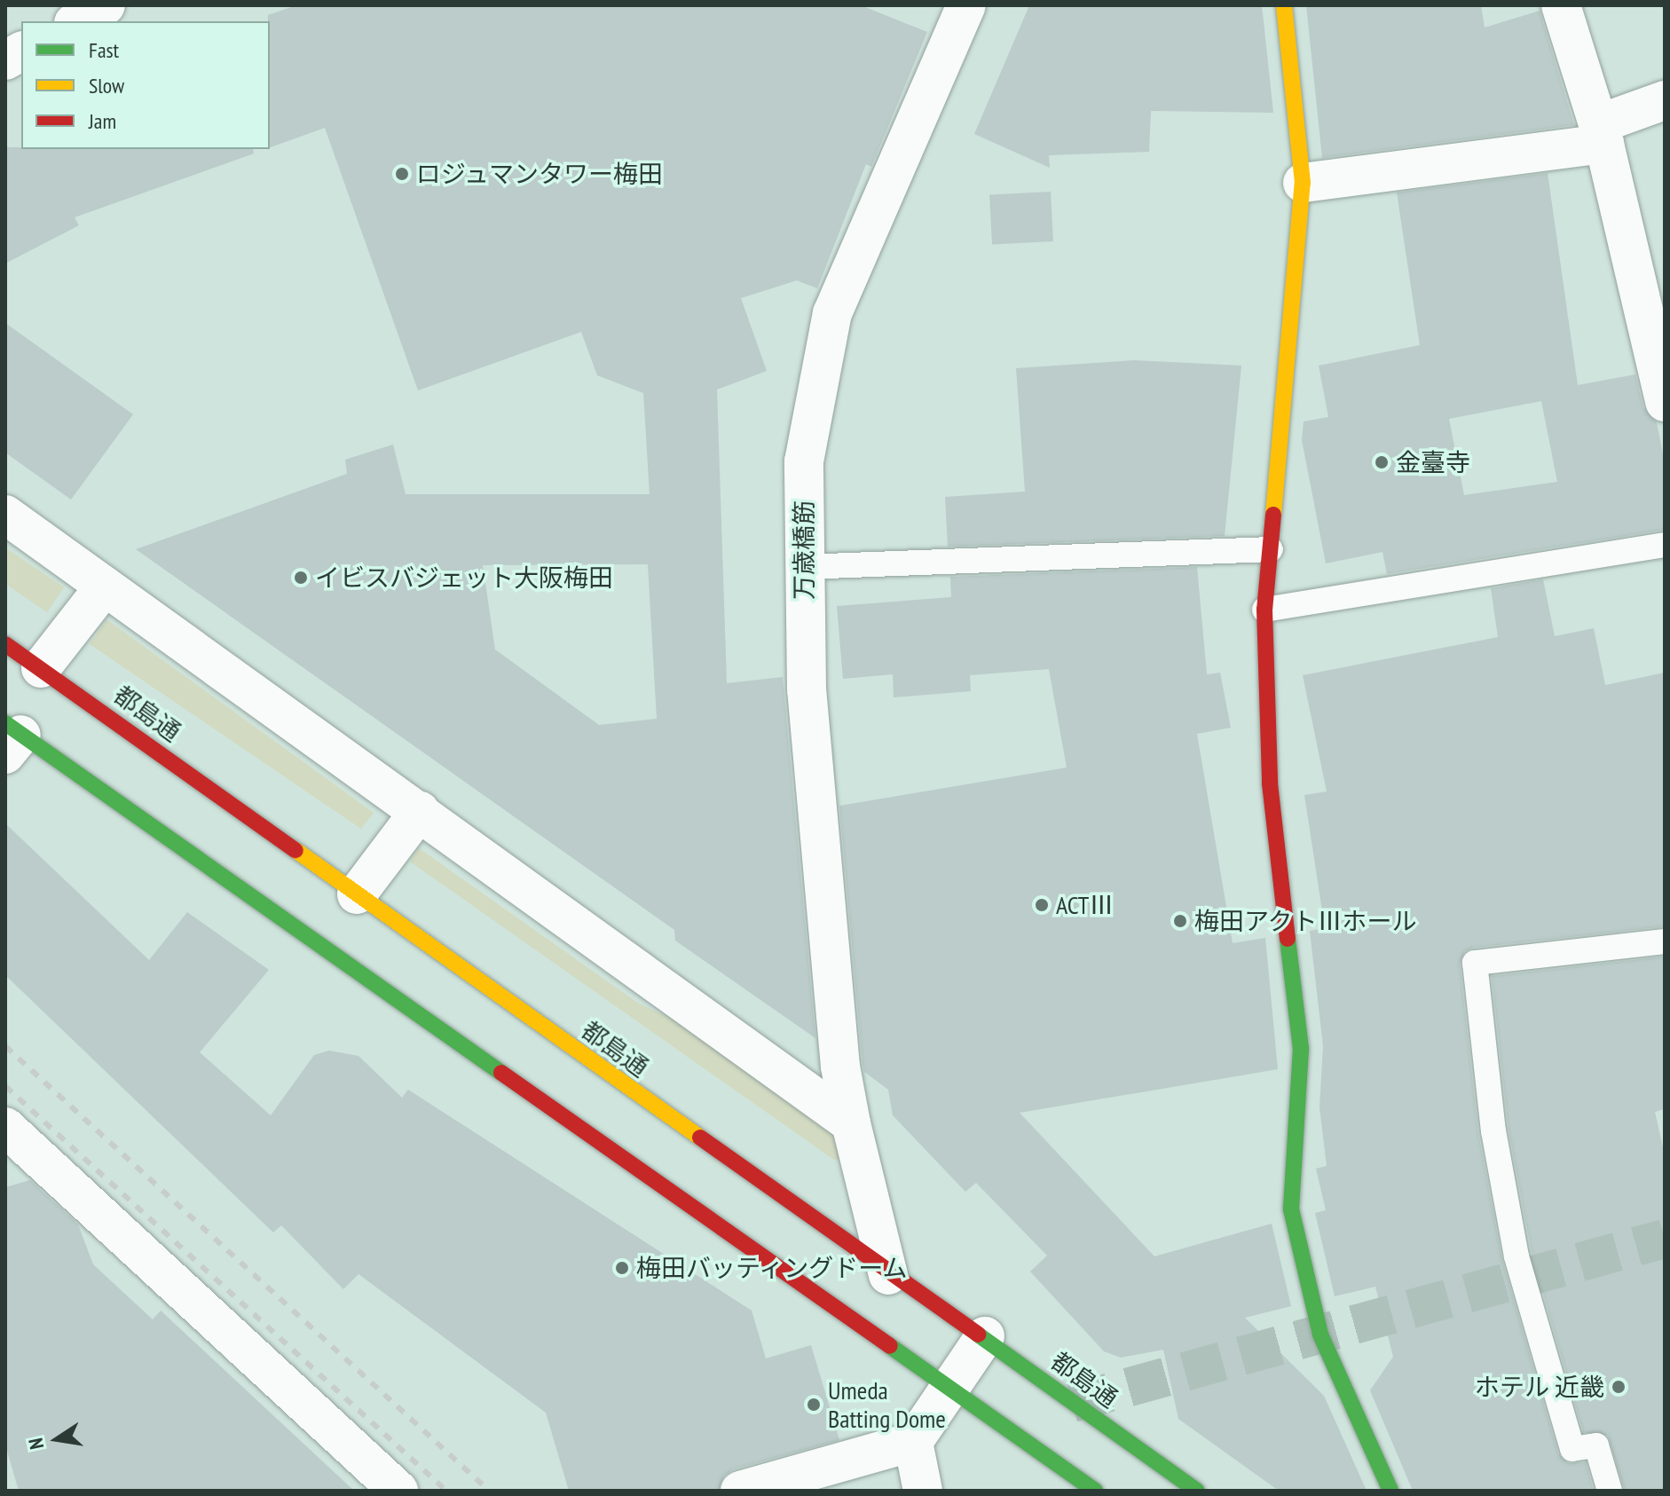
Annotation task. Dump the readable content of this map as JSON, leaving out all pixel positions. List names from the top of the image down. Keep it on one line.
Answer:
{"streets":{"main road":["都島通"],"street":["万歳橋筋"]},"crossings":[["万歳橋筋","都島通"]],"places":["ロジュマンタワー梅田","金臺寺","イビスバジェット大阪梅田","ACTⅢ","梅田アクトⅢホール","梅田バッティングドーム","ホテル 近畿","Umeda Batting Dome"],"legend":["Fast","Slow","Jam"],"north":"left"}
